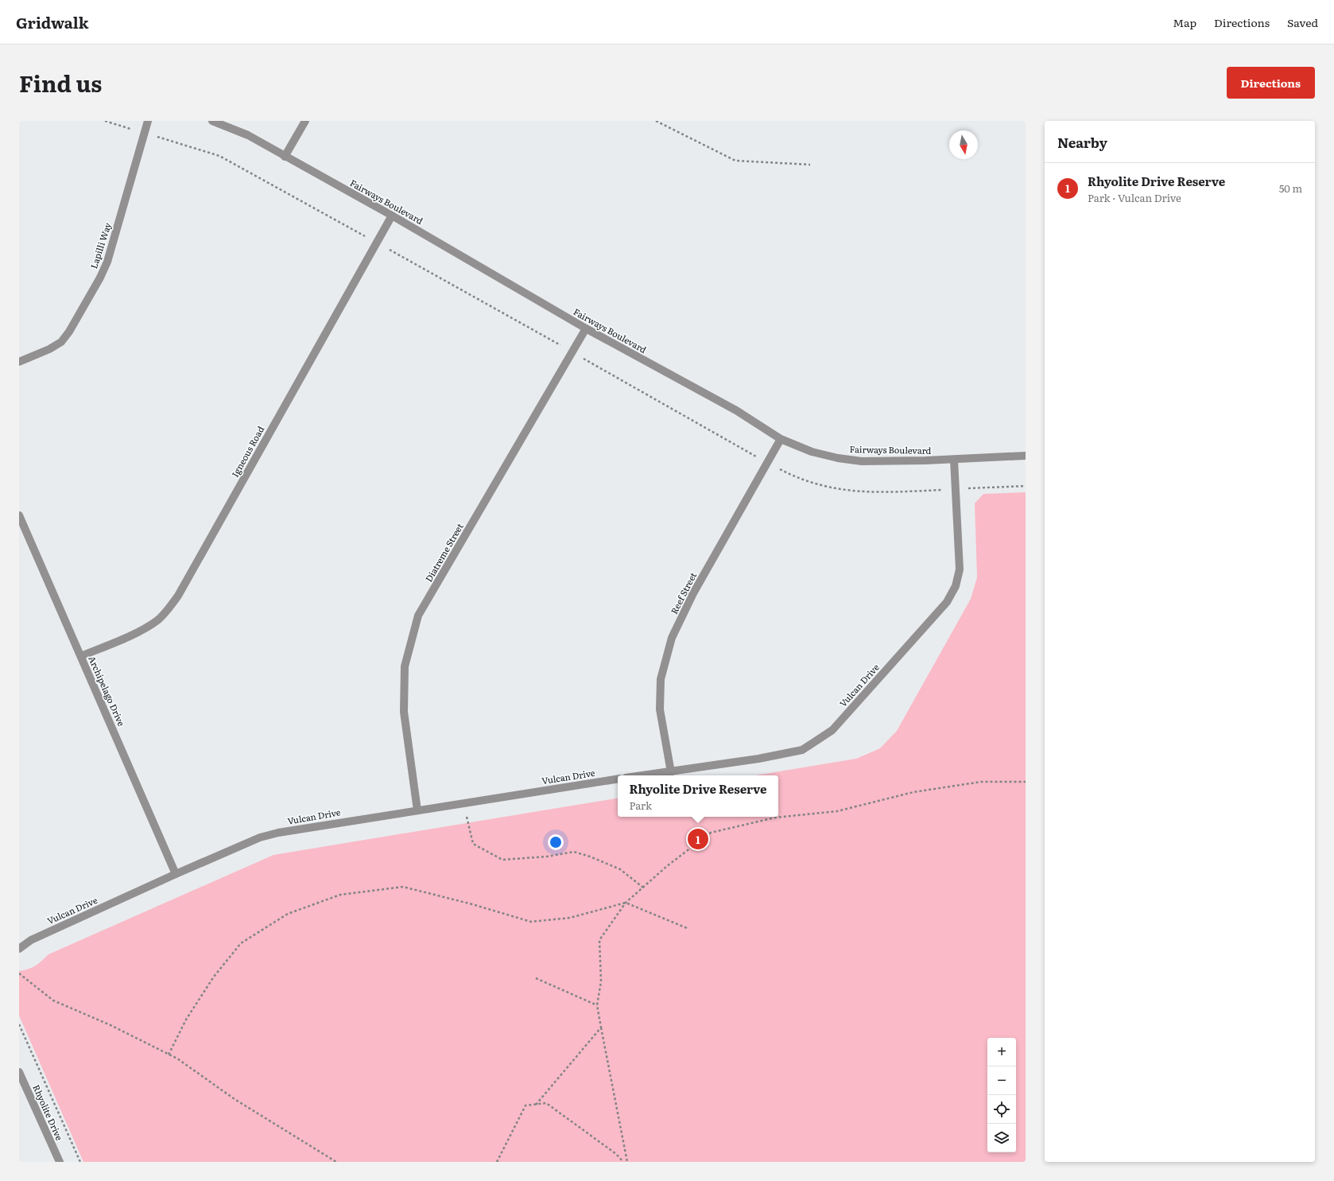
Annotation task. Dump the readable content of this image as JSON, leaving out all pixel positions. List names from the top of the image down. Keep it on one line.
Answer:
{"streets":{"street":["Fairways Boulevard","Lapilli Way","Igneous Road","Diatreme Street","Reef Street","Vulcan Drive","Archipelago Drive","Rhyolite Drive"]},"crossings":[["Fairways Boulevard","Igneous Road"],["Fairways Boulevard","Diatreme Street"],["Fairways Boulevard","Reef Street"],["Fairways Boulevard","Vulcan Drive"],["Igneous Road","Archipelago Drive"],["Diatreme Street","Vulcan Drive"],["Reef Street","Vulcan Drive"],["Vulcan Drive","Archipelago Drive"]],"north":"bottom","page":{"header":"Gridwalk","nav":["Map","Directions","Saved"],"title":"Find us","buttons":"Directions","heading":"Nearby","list":[{"mark":"1","name":"Rhyolite Drive Reserve","note":"Park · Vulcan Drive","value":"50 m"}],"popup":["Rhyolite Drive Reserve","Park"],"pins":"1","map_buttons":["+","−"]}}
